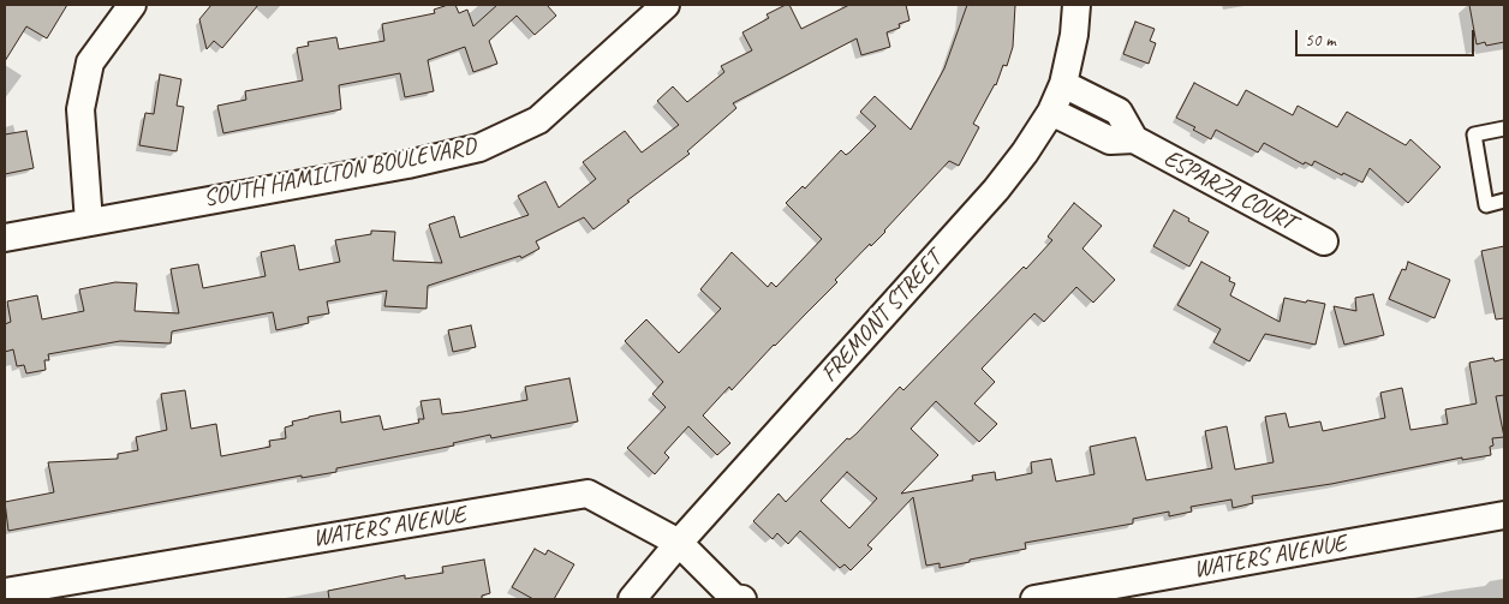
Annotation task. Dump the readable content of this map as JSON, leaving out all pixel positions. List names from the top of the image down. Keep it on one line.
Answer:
{"streets":{"street":["SOUTH HAMILTON BOULEVARD","ESPARZA COURT","FREMONT STREET","WATERS AVENUE"]},"crossings":[["ESPARZA COURT","FREMONT STREET"],["FREMONT STREET","WATERS AVENUE"]],"scale_bar":"50 m"}
